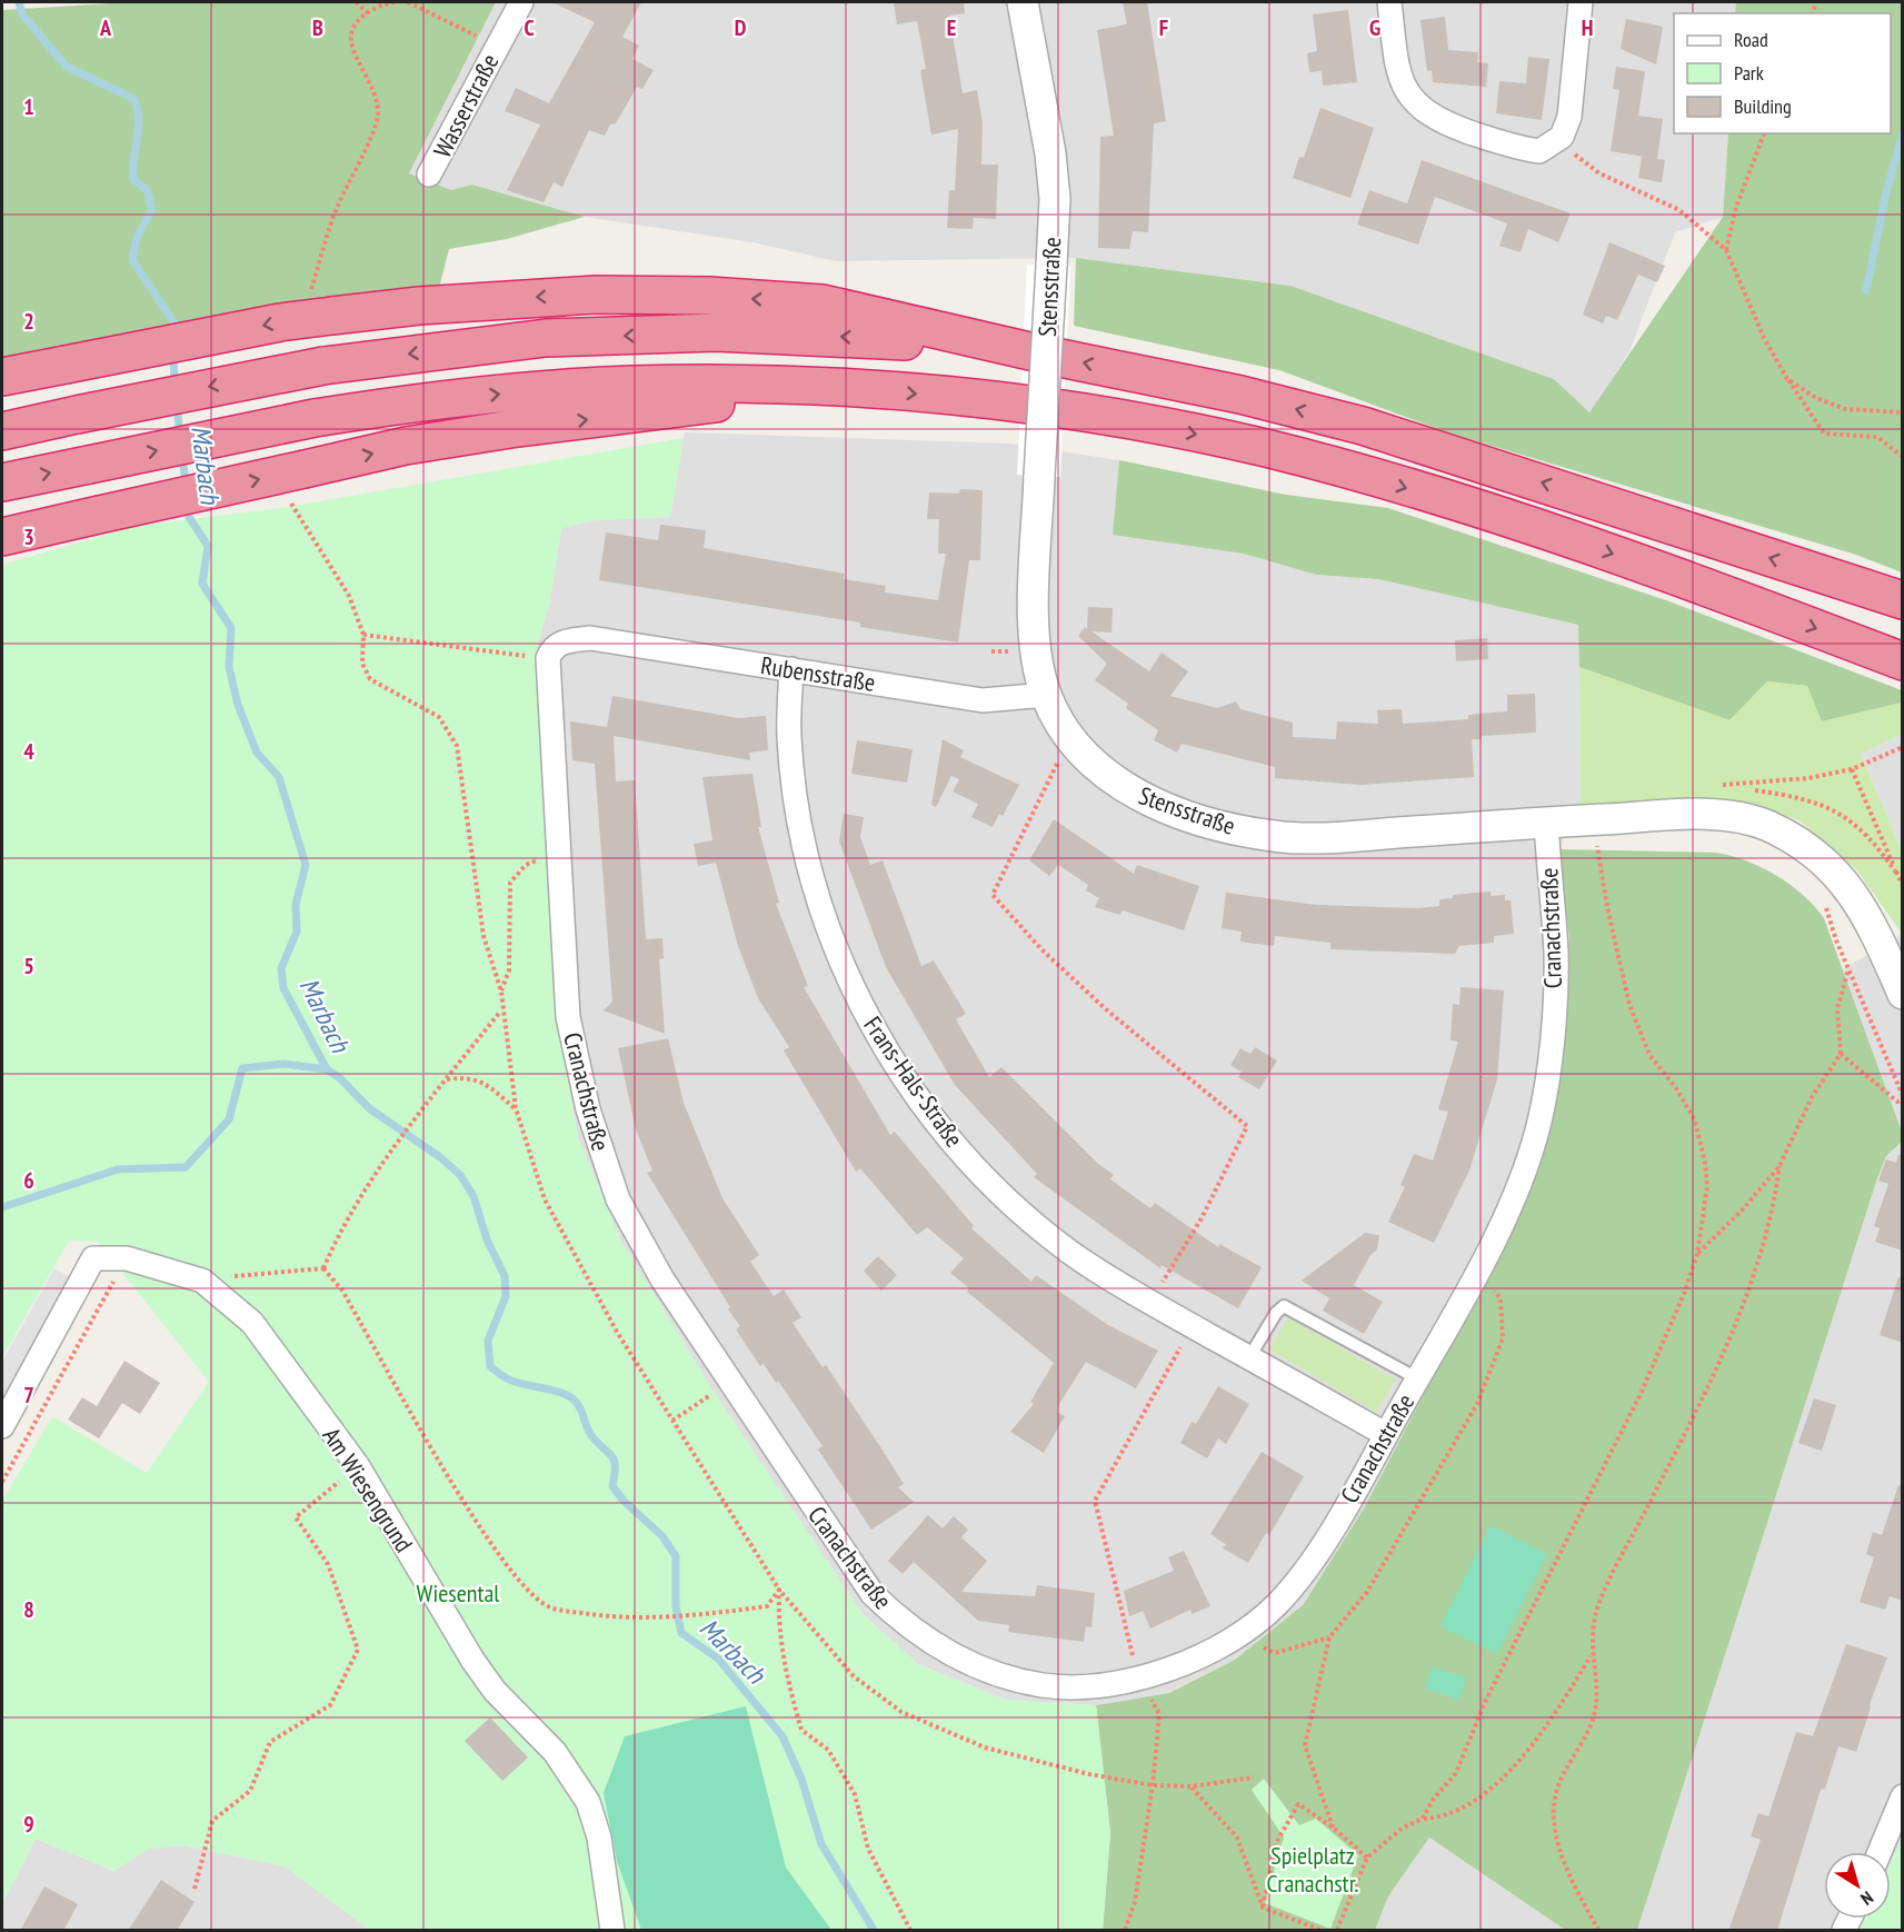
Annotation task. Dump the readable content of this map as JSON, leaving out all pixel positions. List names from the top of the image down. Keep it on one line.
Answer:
{"streets":{"street":["Wasserstraße","Stensstraße","Rubensstraße","Cranachstraße","Frans-Hals-Straße","Am Wiesengrund"]},"crossings":[["Stensstraße","Rubensstraße"],["Stensstraße","Cranachstraße"],["Rubensstraße","Cranachstraße"],["Rubensstraße","Frans-Hals-Straße"],["Cranachstraße","Frans-Hals-Straße"]],"water":["Marbach"],"parks":["Wiesental","Spielplatz Cranachstr."],"legend":["Road","Park","Building"],"north":"bottom right","grid":{"columns":["A","B","C","D","E","F","G","H"],"rows":["1","2","3","4","5","6","7","8","9"]}}
